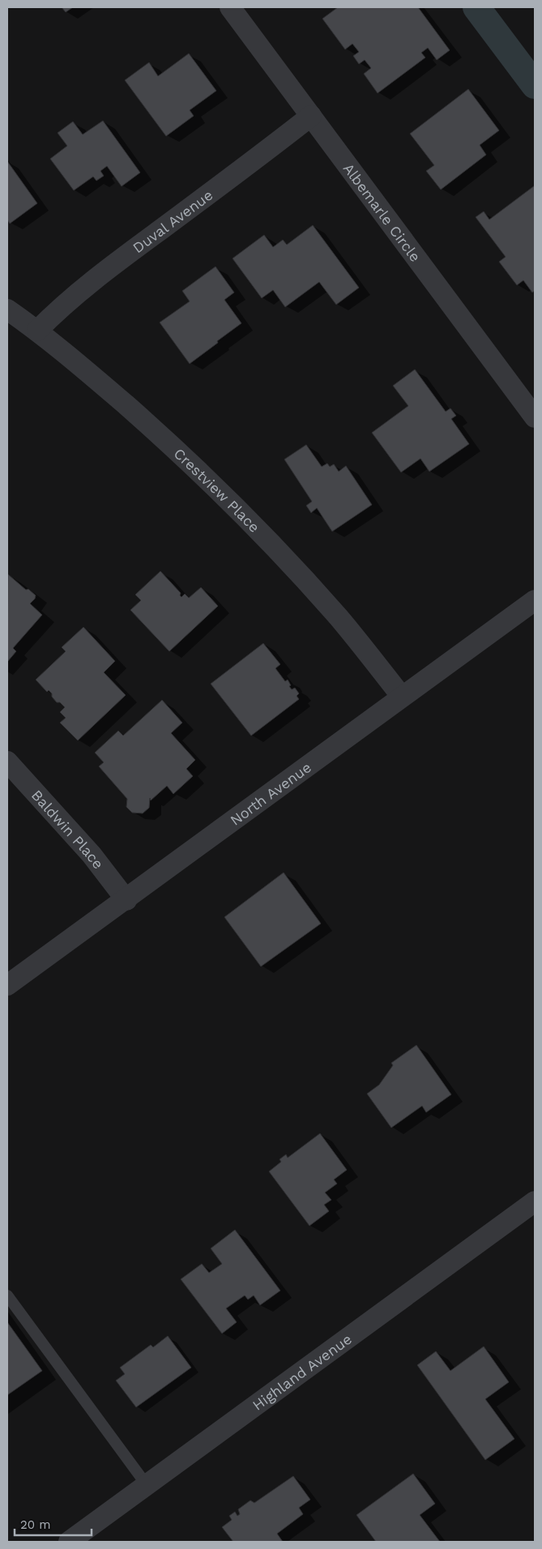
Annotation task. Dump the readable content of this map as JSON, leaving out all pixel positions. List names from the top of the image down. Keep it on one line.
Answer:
{"streets":{"street":["Albemarle Circle","Duval Avenue","Crestview Place","North Avenue","Baldwin Place","Highland Avenue"]},"crossings":[["Albemarle Circle","Duval Avenue"],["Duval Avenue","Crestview Place"],["Crestview Place","North Avenue"],["North Avenue","Baldwin Place"]],"scale_bar":"20 m"}
